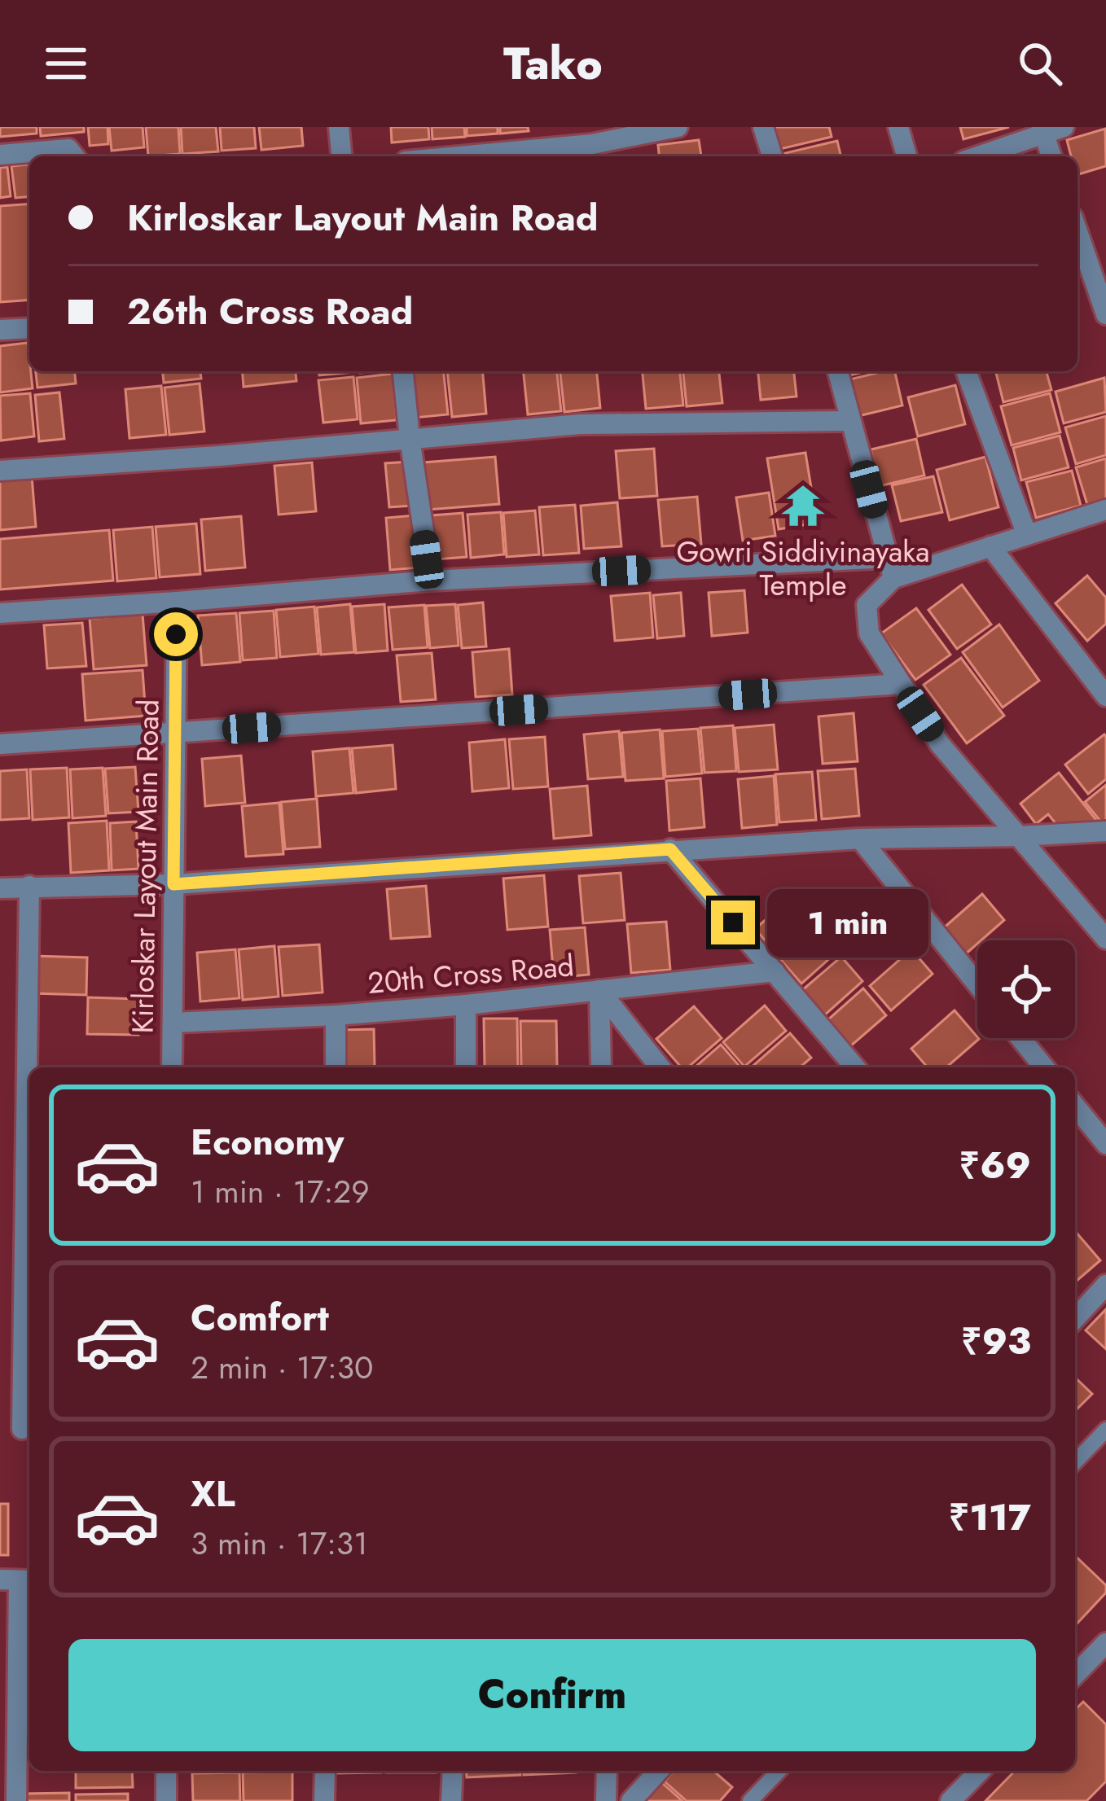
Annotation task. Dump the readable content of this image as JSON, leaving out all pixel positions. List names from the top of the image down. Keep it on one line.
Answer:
{"streets":{"street":["Kirloskar Layout Main Road","20th Cross Road"]},"crossings":[["Kirloskar Layout Main Road","20th Cross Road"]],"places":{"temple":["Gowri Siddivinayaka Temple"]},"page":{"header":"Tako","banner":["Kirloskar Layout Main Road","26th Cross Road"],"bubble":"1 min","list":[{"name":"Economy","note":"1 min · 17:29","value":"₹69"},{"name":"Comfort","note":"2 min · 17:30","value":"₹93"},{"name":"XL","note":"3 min · 17:31","value":"₹117"}],"buttons":"Confirm"}}
